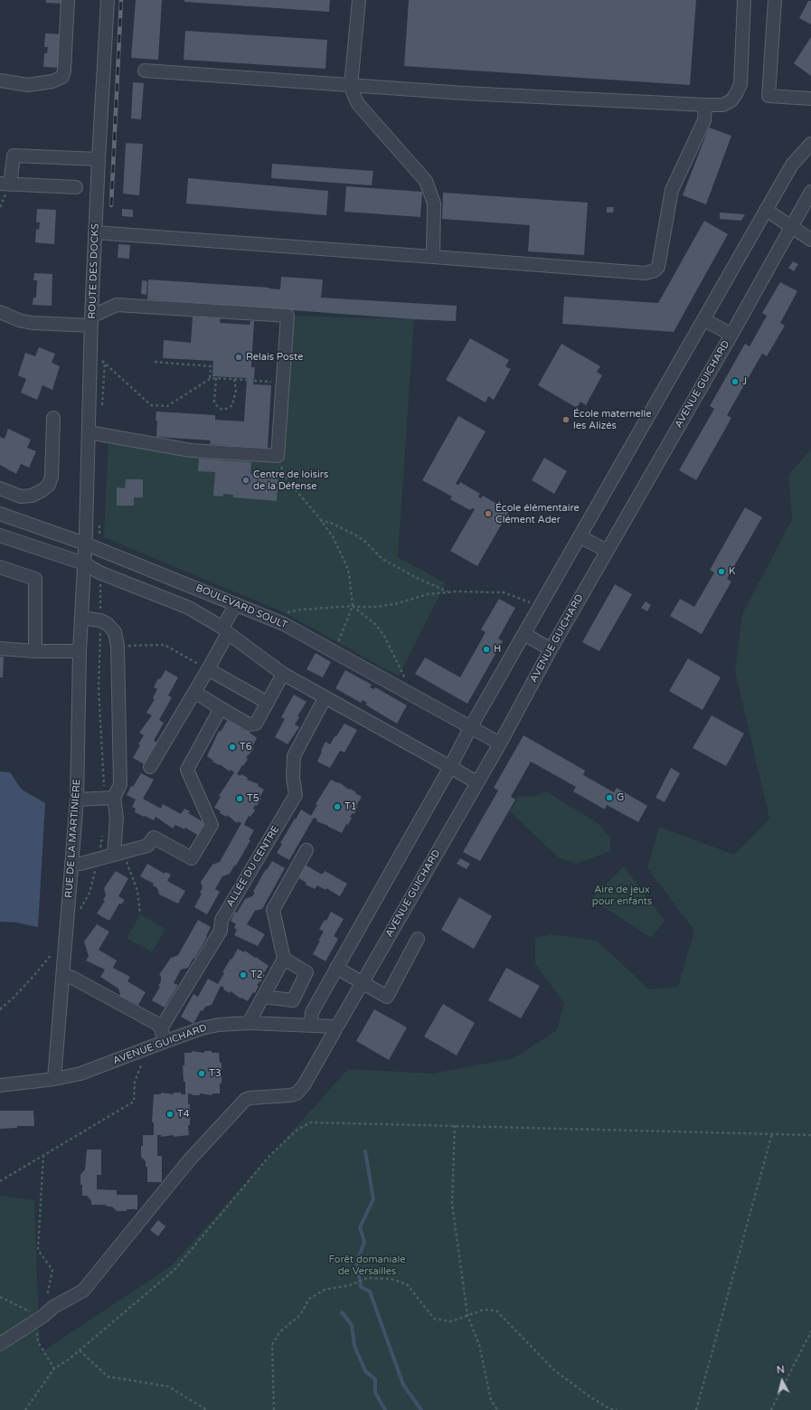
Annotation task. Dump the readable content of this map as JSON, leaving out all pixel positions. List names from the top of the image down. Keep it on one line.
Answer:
{"streets":{"street":["ROUTE DES DOCKS","AVENUE GUICHARD","BOULEVARD SOULT","RUE DE LA MARTINIÈRE","ALLÉE DU CENTRE"]},"crossings":[["ROUTE DES DOCKS","BOULEVARD SOULT"],["ROUTE DES DOCKS","RUE DE LA MARTINIÈRE"],["AVENUE GUICHARD","BOULEVARD SOULT"],["AVENUE GUICHARD","RUE DE LA MARTINIÈRE"],["BOULEVARD SOULT","RUE DE LA MARTINIÈRE"]],"parks":["Aire de jeux pour enfants","Forêt domaniale de Versailles"],"places":["Relais Poste","J","École maternelle les Alizés","Centre de loisirs de la Défense","École élémentaire Clément Ader","K","H","T6","G","T5","T1","T2","T3","T4"],"north":"top"}
